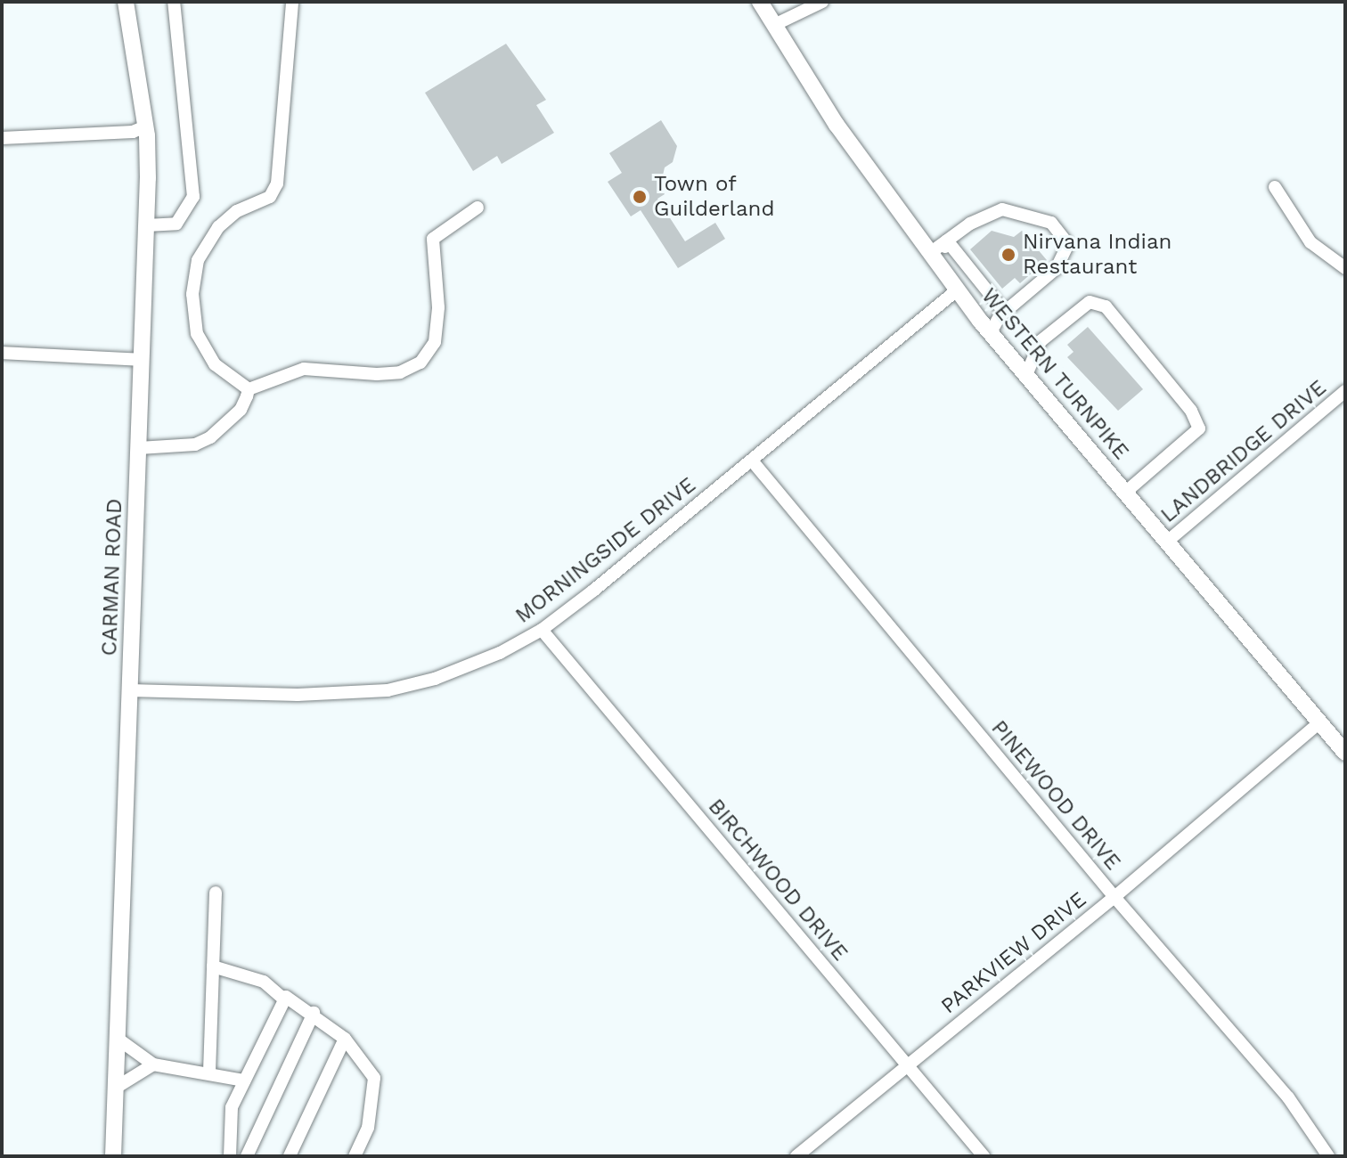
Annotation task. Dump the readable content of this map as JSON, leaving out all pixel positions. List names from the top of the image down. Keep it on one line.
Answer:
{"streets":{"main road":["WESTERN TURNPIKE","CARMAN ROAD"],"street":["LANDBRIDGE DRIVE","MORNINGSIDE DRIVE","PINEWOOD DRIVE","BIRCHWOOD DRIVE","PARKVIEW DRIVE"]},"crossings":[["WESTERN TURNPIKE","LANDBRIDGE DRIVE"],["WESTERN TURNPIKE","MORNINGSIDE DRIVE"],["WESTERN TURNPIKE","PARKVIEW DRIVE"],["MORNINGSIDE DRIVE","CARMAN ROAD"],["MORNINGSIDE DRIVE","PINEWOOD DRIVE"],["MORNINGSIDE DRIVE","BIRCHWOOD DRIVE"],["PINEWOOD DRIVE","PARKVIEW DRIVE"],["BIRCHWOOD DRIVE","PARKVIEW DRIVE"]],"places":["Town of Guilderland","Nirvana Indian Restaurant"]}
